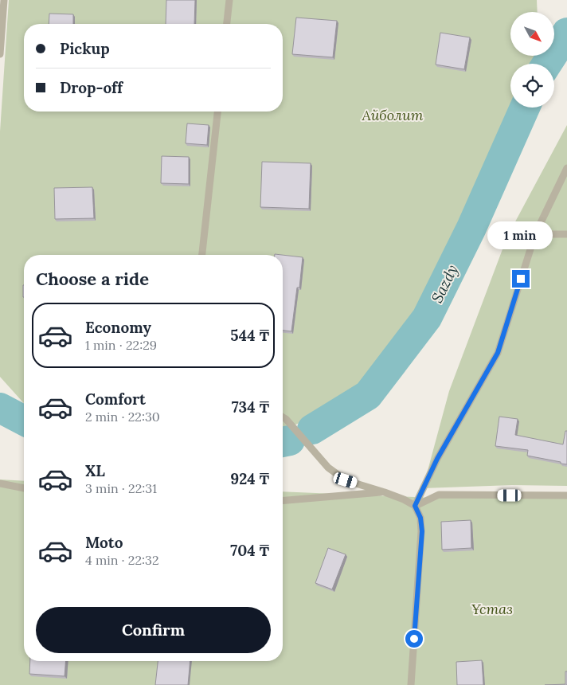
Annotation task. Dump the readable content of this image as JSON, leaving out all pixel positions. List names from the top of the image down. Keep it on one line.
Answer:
{"water":["Sazdy"],"parks":["Айболит","Ұстаз"],"north":"bottom right","page":{"banner":["Pickup","Drop-off"],"bubble":"1 min","heading":"Choose a ride","list":[{"name":"Economy","note":"1 min · 22:29","value":"544 ₸"},{"name":"Comfort","note":"2 min · 22:30","value":"734 ₸"},{"name":"XL","note":"3 min · 22:31","value":"924 ₸"},{"name":"Moto","note":"4 min · 22:32","value":"704 ₸"}],"buttons":"Confirm"}}
